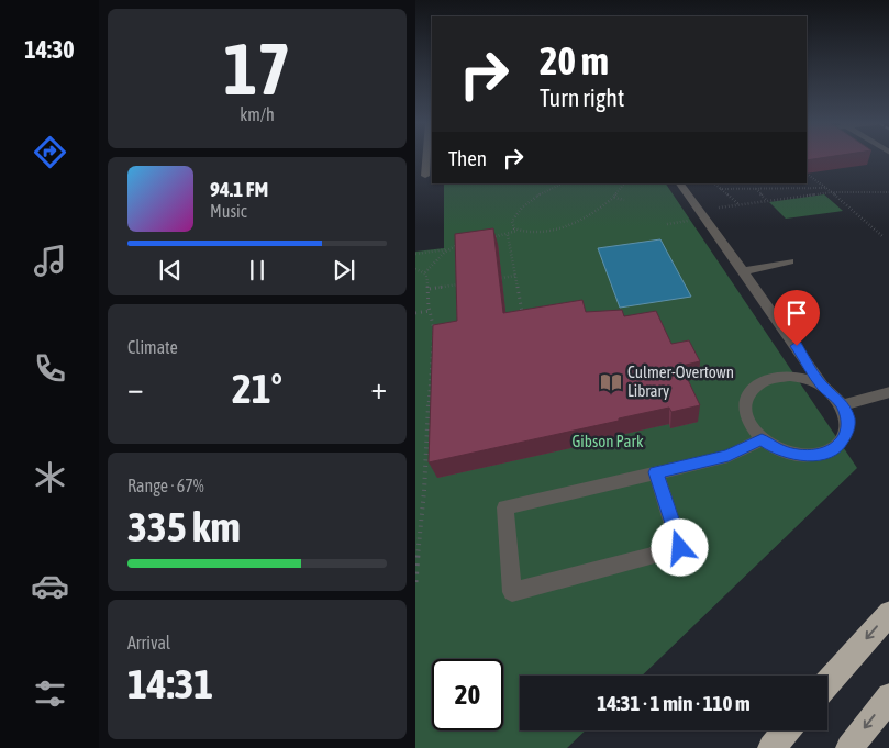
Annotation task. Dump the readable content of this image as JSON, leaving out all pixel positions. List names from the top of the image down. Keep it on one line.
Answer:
{"parks":["Gibson Park"],"places":{"library":["Culmer-Overtown Library"]},"page":{"tabs":"14:30","tile":[["17","km/h"],"Climate",["Range · 67%","335 km"],["Arrival","14:31"]],"turn":["20 m","Turn right"],"then":"Then","song":["94.1 FM","Music"],"heat":["−","21°","+"],"limit":"20","trip":"14:31 · 1 min · 110 m"}}
